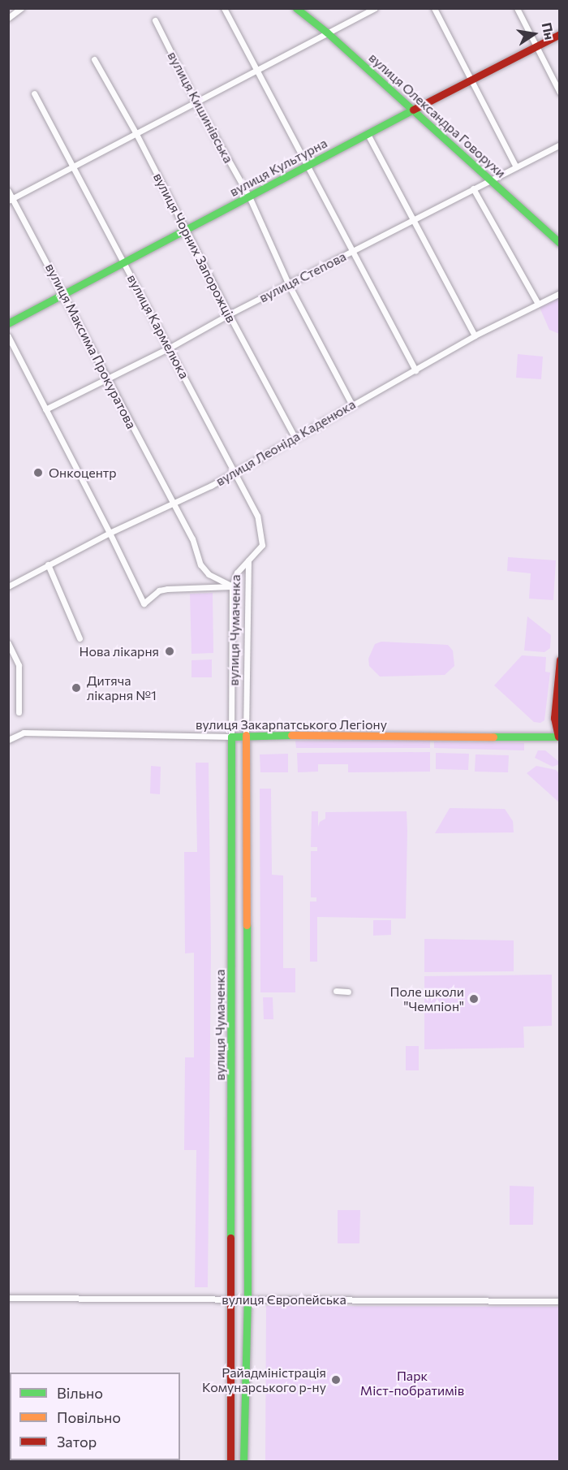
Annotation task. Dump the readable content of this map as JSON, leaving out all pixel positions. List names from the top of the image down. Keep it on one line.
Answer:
{"streets":{"street":["вулиця Кишинівська","вулиця Олександра Говорухи","вулиця Культурна","вулиця Чорних Запорожців","вулиця Степова","вулиця Кармелюка","вулиця Максима Прокуратова","вулиця Леоніда Каденюка","вулиця Чумаченка","вулиця Закарпатського Легіону","вулиця Європейська"]},"crossings":[["вулиця Кишинівська","вулиця Культурна"],["вулиця Кишинівська","вулиця Степова"],["вулиця Кишинівська","вулиця Леоніда Каденюка"],["вулиця Олександра Говорухи","вулиця Культурна"],["вулиця Олександра Говорухи","вулиця Степова"],["вулиця Культурна","вулиця Чорних Запорожців"],["вулиця Культурна","вулиця Кармелюка"],["вулиця Культурна","вулиця Максима Прокуратова"],["вулиця Чорних Запорожців","вулиця Степова"],["вулиця Чорних Запорожців","вулиця Леоніда Каденюка"],["вулиця Степова","вулиця Кармелюка"],["вулиця Степова","вулиця Максима Прокуратова"],["вулиця Кармелюка","вулиця Леоніда Каденюка"],["вулиця Кармелюка","вулиця Чумаченка"],["вулиця Максима Прокуратова","вулиця Леоніда Каденюка"],["вулиця Максима Прокуратова","вулиця Чумаченка"],["вулиця Чумаченка","вулиця Закарпатського Легіону"],["вулиця Чумаченка","вулиця Європейська"]],"parks":["Парк Міст-побратимів"],"places":["Онкоцентр","Нова лікарня","Дитяча лікарня №1","Поле школи \"Чемпіон\"","Райадміністрація Комунарського р-ну"],"legend":["Вільно","Повільно","Затор"],"north":"right"}
